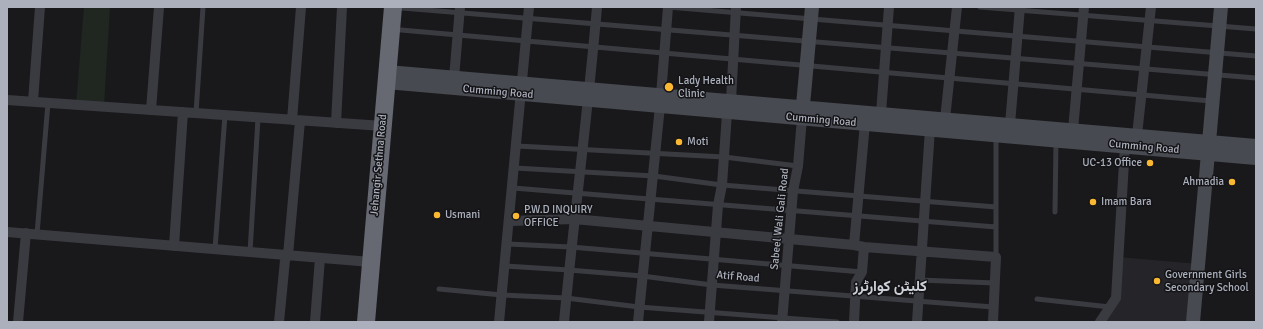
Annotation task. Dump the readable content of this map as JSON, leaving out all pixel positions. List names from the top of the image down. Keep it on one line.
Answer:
{"streets":{"highway":["Jehangir Sethna Road"],"street":["Cumming Road","Sabeel Wali Gali Road"],"lane":["Atif Road"]},"crossings":[["Cumming Road","Jehangir Sethna Road"],["Cumming Road","Sabeel Wali Gali Road"],["Sabeel Wali Gali Road","Atif Road"]],"districts":["کلیٹن کوارٹرز"],"places":["Lady Health Clinic","Moti","UC-13 Office","Ahmadia","Imam Bara","Usmani","P.W.D INQUIRY OFFICE","Government Girls Secondary School"]}
